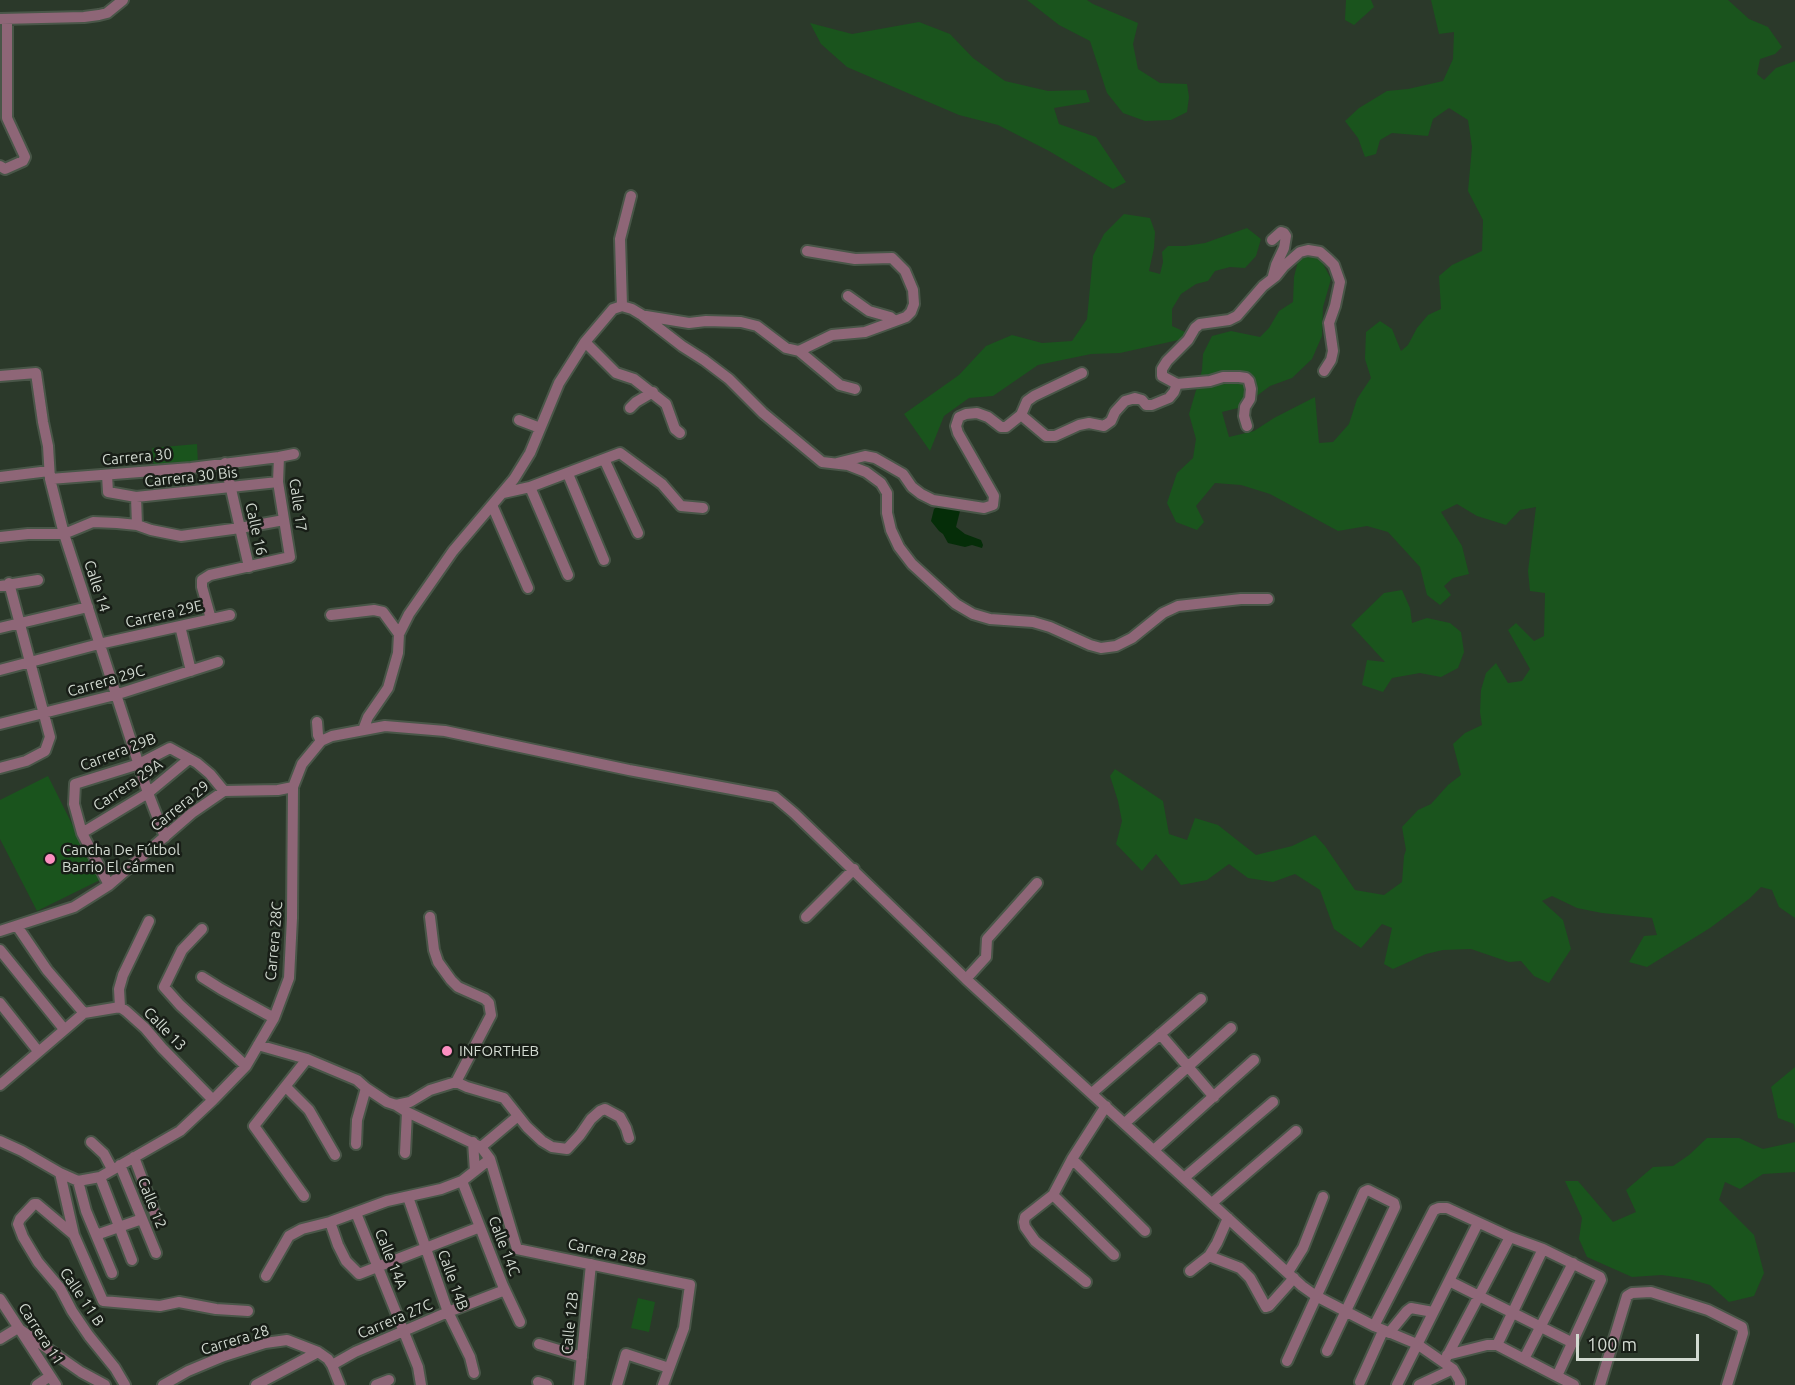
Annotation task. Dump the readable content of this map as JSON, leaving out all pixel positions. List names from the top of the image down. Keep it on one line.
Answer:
{"streets":{"street":["Carrera 30","Carrera 30 Bis","Calle 17","Calle 16","Calle 14","Carrera 29E","Carrera 29C","Carrera 29B","Carrera 29A","Carrera 29","Carrera 28C","Calle 13","Calle 12","Calle 14C","Carrera 28B","Calle 14A","Calle 14B","Calle 11 B","Carrera 27C","Calle 12B","Carrera 11","Carrera 28"]},"crossings":[["Carrera 30","Carrera 30 Bis"],["Carrera 30","Calle 17"],["Carrera 30","Calle 16"],["Carrera 30","Calle 14"],["Carrera 30 Bis","Calle 17"],["Carrera 30 Bis","Calle 16"],["Calle 17","Calle 16"],["Calle 14","Carrera 29E"],["Calle 14","Carrera 29C"],["Calle 14","Carrera 29B"],["Calle 14","Carrera 29A"],["Calle 14","Carrera 29"],["Carrera 29B","Carrera 29A"],["Carrera 28C","Calle 13"],["Carrera 28C","Calle 12"],["Calle 14C","Carrera 27C"],["Carrera 28B","Calle 12B"],["Calle 14A","Carrera 27C"],["Calle 14B","Carrera 27C"]],"places":["Cancha De Fútbol Barrio El Cármen","INFORTHEB"],"scale_bar":"100 m"}
